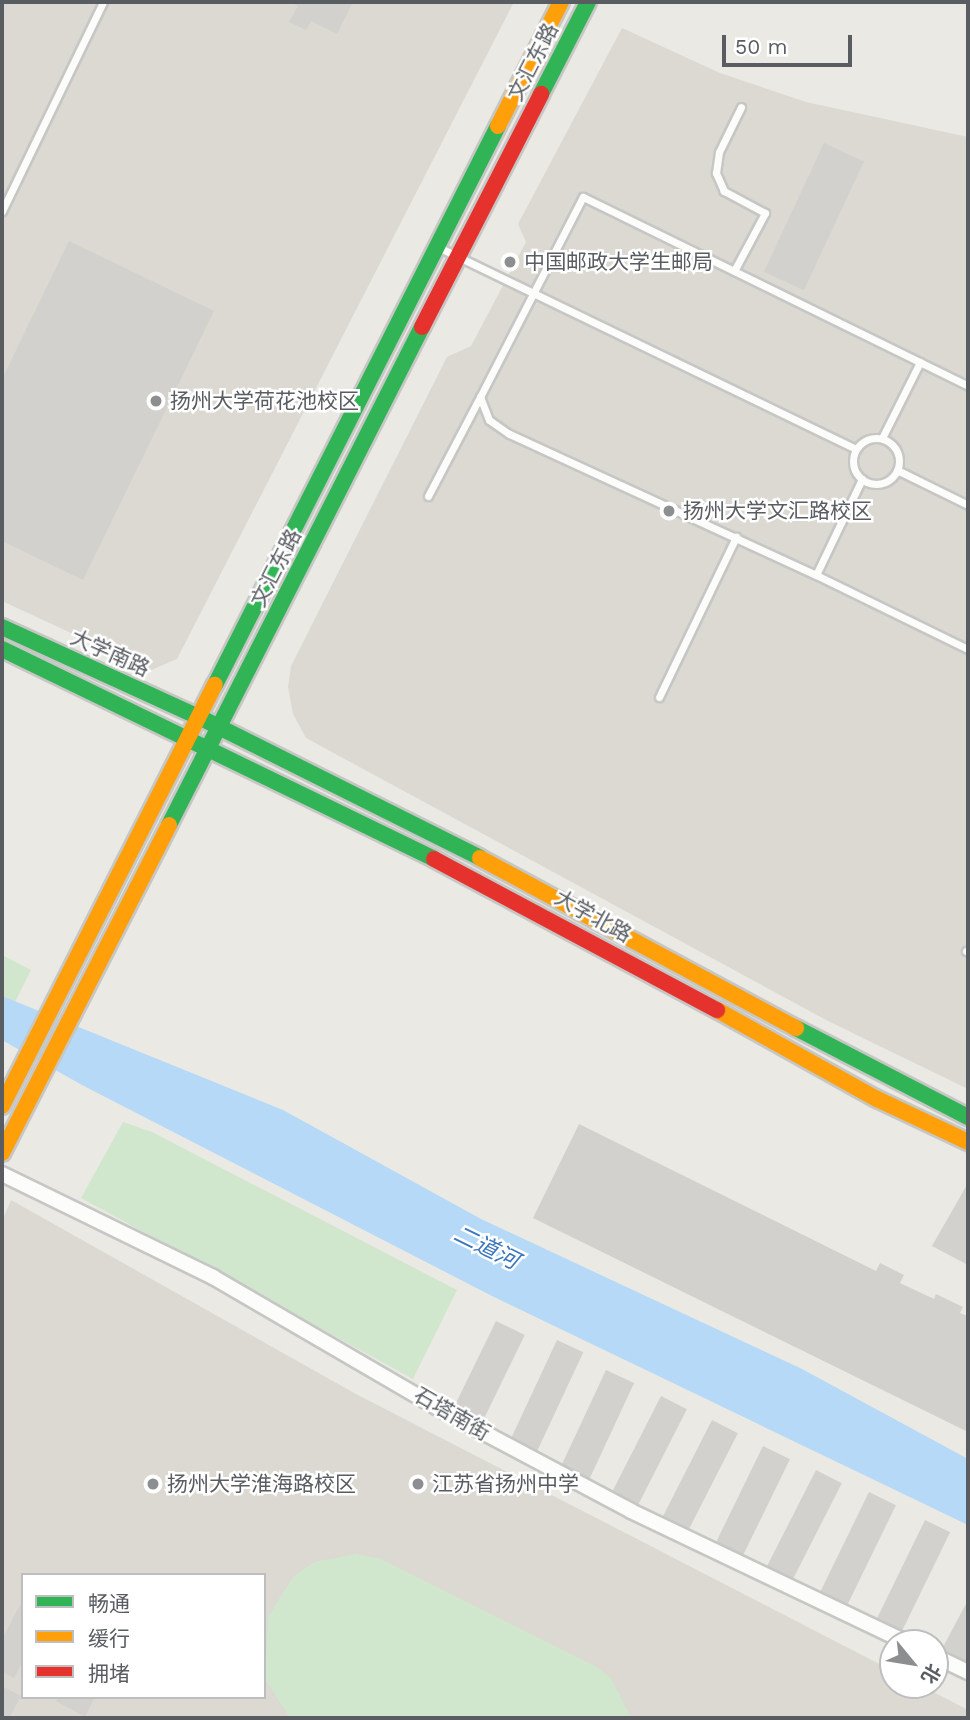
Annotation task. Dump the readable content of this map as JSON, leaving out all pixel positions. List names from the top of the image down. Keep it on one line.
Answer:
{"streets":{"main road":["文汇东路","大学南路","大学北路"],"street":["石塔南街"]},"crossings":[["文汇东路","大学南路"],["文汇东路","大学北路"],["大学南路","大学北路"]],"water":["二道河"],"places":["中国邮政大学生邮局","扬州大学荷花池校区","扬州大学文汇路校区","扬州大学淮海路校区","江苏省扬州中学"],"legend":["畅通","缓行","拥堵"],"scale_bar":"50 m","north":"bottom right"}
